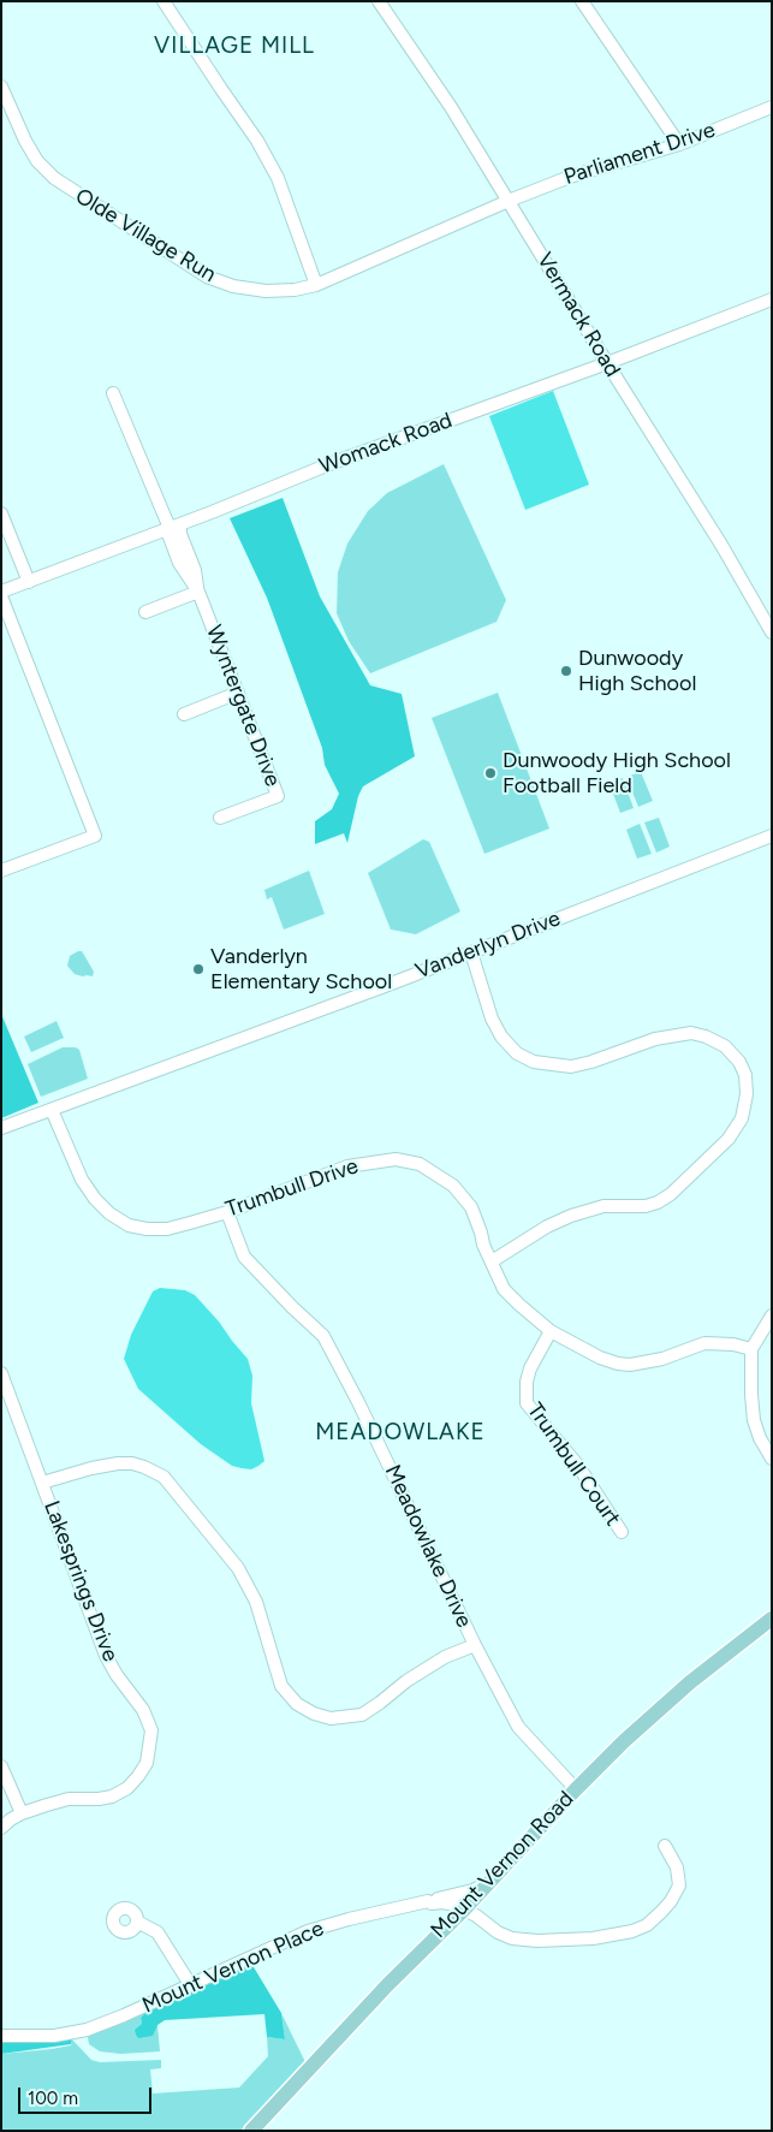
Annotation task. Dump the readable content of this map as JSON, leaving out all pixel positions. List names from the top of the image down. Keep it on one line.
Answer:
{"streets":{"main road":["Mount Vernon Road"],"street":["Parliament Drive","Olde Village Run","Vermack Road","Womack Road","Wyntergate Drive","Vanderlyn Drive","Trumbull Drive","Trumbull Court","Meadowlake Drive","Lakesprings Drive","Mount Vernon Place"]},"crossings":[["Parliament Drive","Olde Village Run"],["Parliament Drive","Vermack Road"],["Olde Village Run","Vermack Road"],["Vermack Road","Womack Road"],["Womack Road","Wyntergate Drive"],["Vanderlyn Drive","Trumbull Drive"],["Trumbull Drive","Trumbull Court"],["Trumbull Drive","Meadowlake Drive"],["Meadowlake Drive","Mount Vernon Road"],["Mount Vernon Road","Mount Vernon Place"]],"districts":["VILLAGE MILL","MEADOWLAKE"],"places":["Dunwoody High School","Dunwoody High School Football Field","Vanderlyn Elementary School"],"scale_bar":"100 m"}
